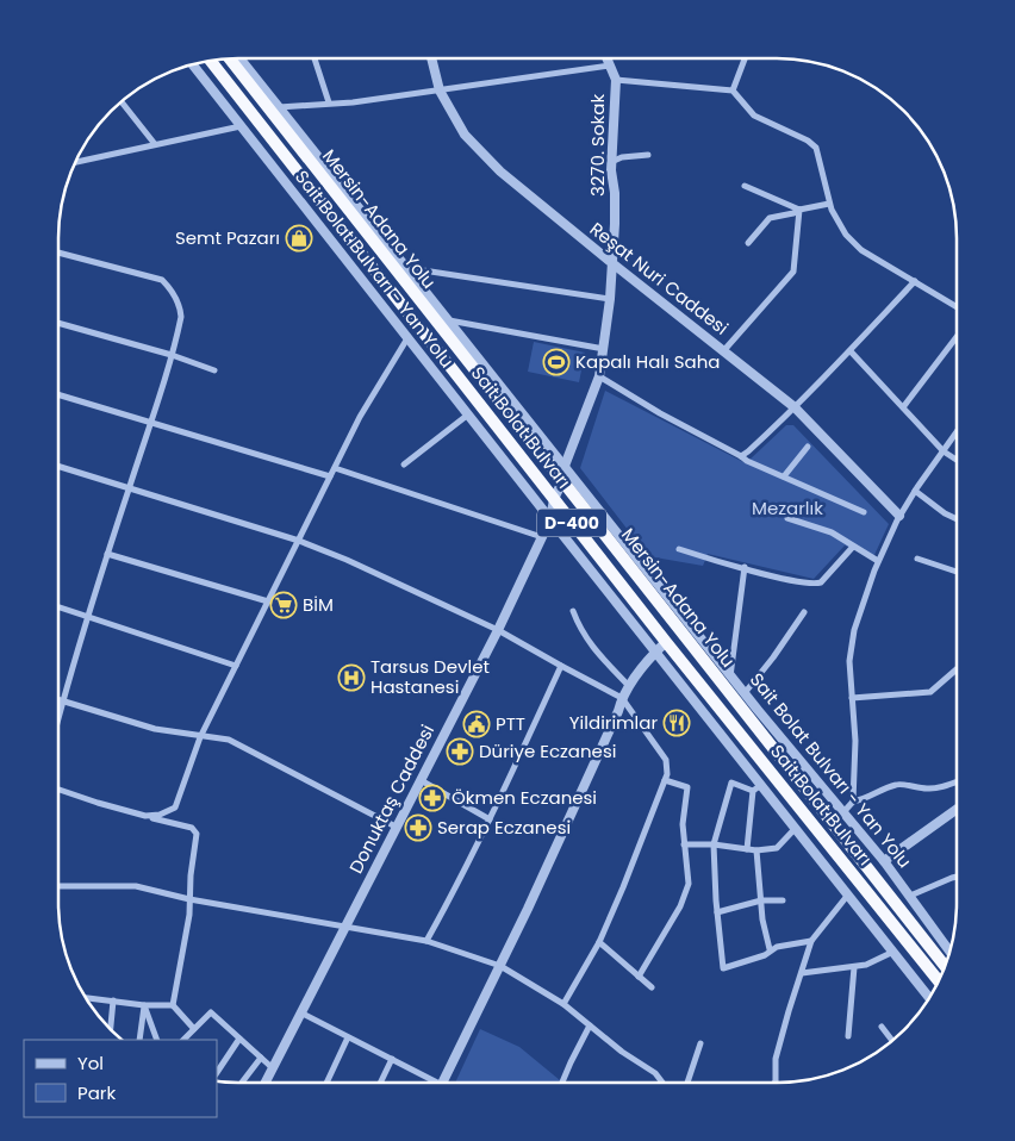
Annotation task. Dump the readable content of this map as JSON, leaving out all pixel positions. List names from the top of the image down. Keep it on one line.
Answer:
{"streets":{"highway":["Mersin-Adana Yolu","Sait Bolat Bulvarı","D-400"],"street":["3270. Sokak","Sait Bolat Bulvarı - Yan Yolu","Reşat Nuri Caddesi","Donuktaş Caddesi"]},"crossings":[["3270. Sokak","Mersin-Adana Yolu"],["3270. Sokak","Sait Bolat Bulvarı - Yan Yolu"],["3270. Sokak","Reşat Nuri Caddesi"],["3270. Sokak","Sait Bolat Bulvarı"],["3270. Sokak","Donuktaş Caddesi"],["Sait Bolat Bulvarı - Yan Yolu","Donuktaş Caddesi"]],"parks":["Mezarlık"],"places":{"shop":["Semt Pazarı"],"sports":["Kapalı Halı Saha"],"supermarket":["BİM"],"hospital":["Tarsus Devlet Hastanesi"],"restaurant":["Yildirimlar"],"public building":["PTT"],"pharmacy":["Düriye Eczanesi","Ökmen Eczanesi","Serap Eczanesi"]},"legend":["Yol","Park"]}
